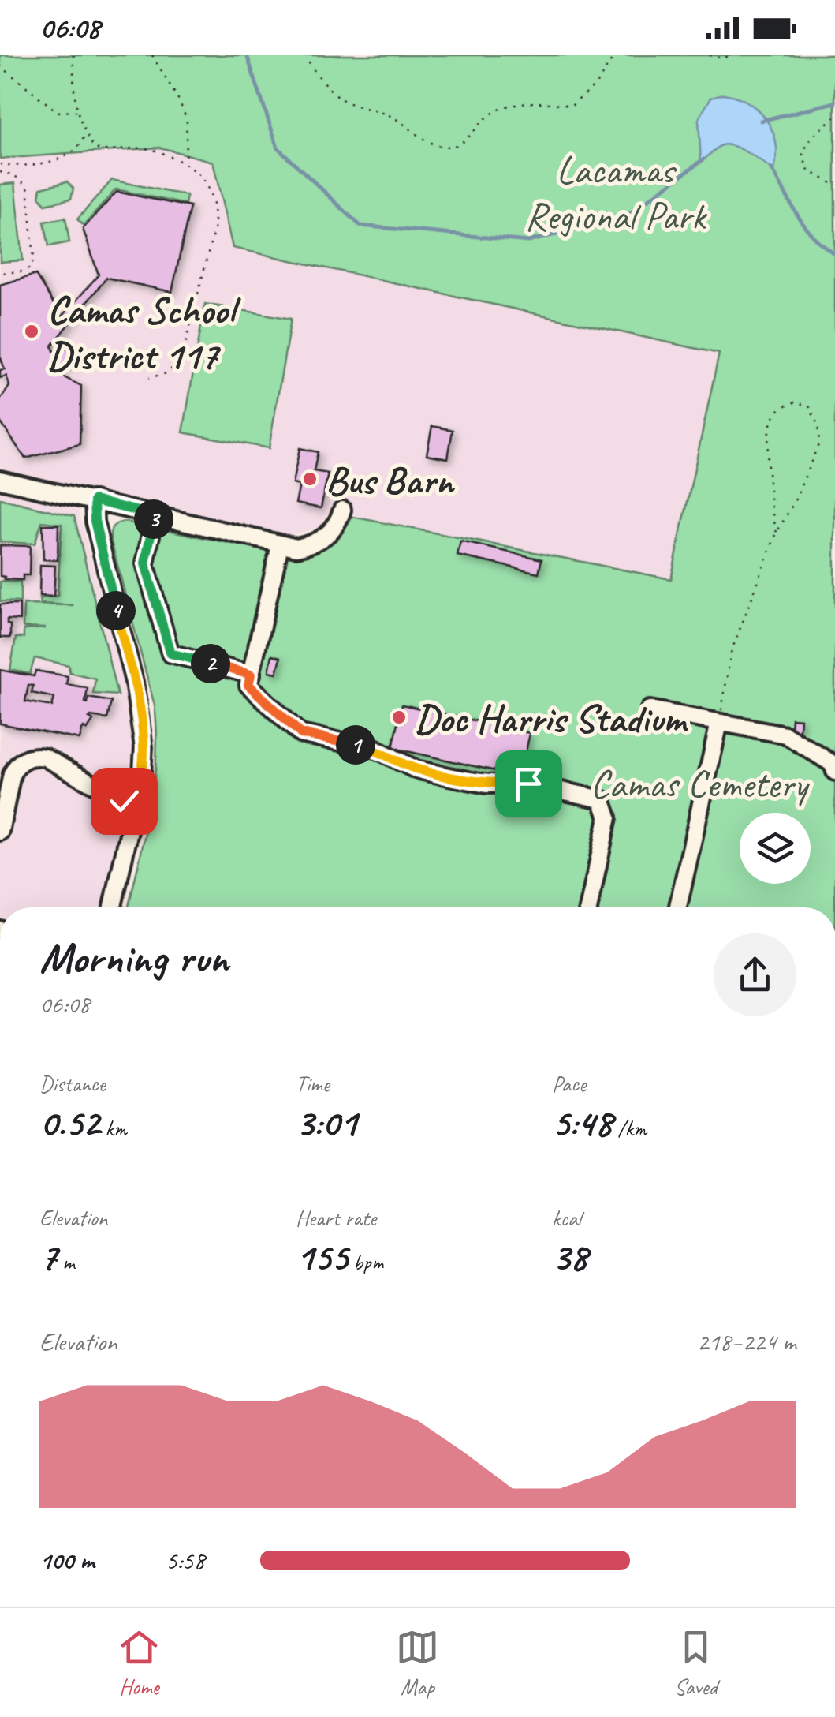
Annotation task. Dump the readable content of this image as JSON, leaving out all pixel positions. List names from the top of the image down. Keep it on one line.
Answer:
{"parks":["Lacamas Regional Park","Camas Cemetery"],"places":["Camas School District 117","Bus Barn","Doc Harris Stadium"],"page":{"status":"06:08","pins":["3","4","2","1"],"heading":["Morning run","06:08"],"stats":[["Distance","0.52 km"],["Time","3:01"],["Pace","5:48 /km"],["Elevation","7 m"],["Heart rate","155 bpm"],["kcal","38"]],"chart":["Elevation","218–224 m"],"list":[{"name":"100 m","note":"5:58"}],"tabs":["Home","Map","Saved"]}}
